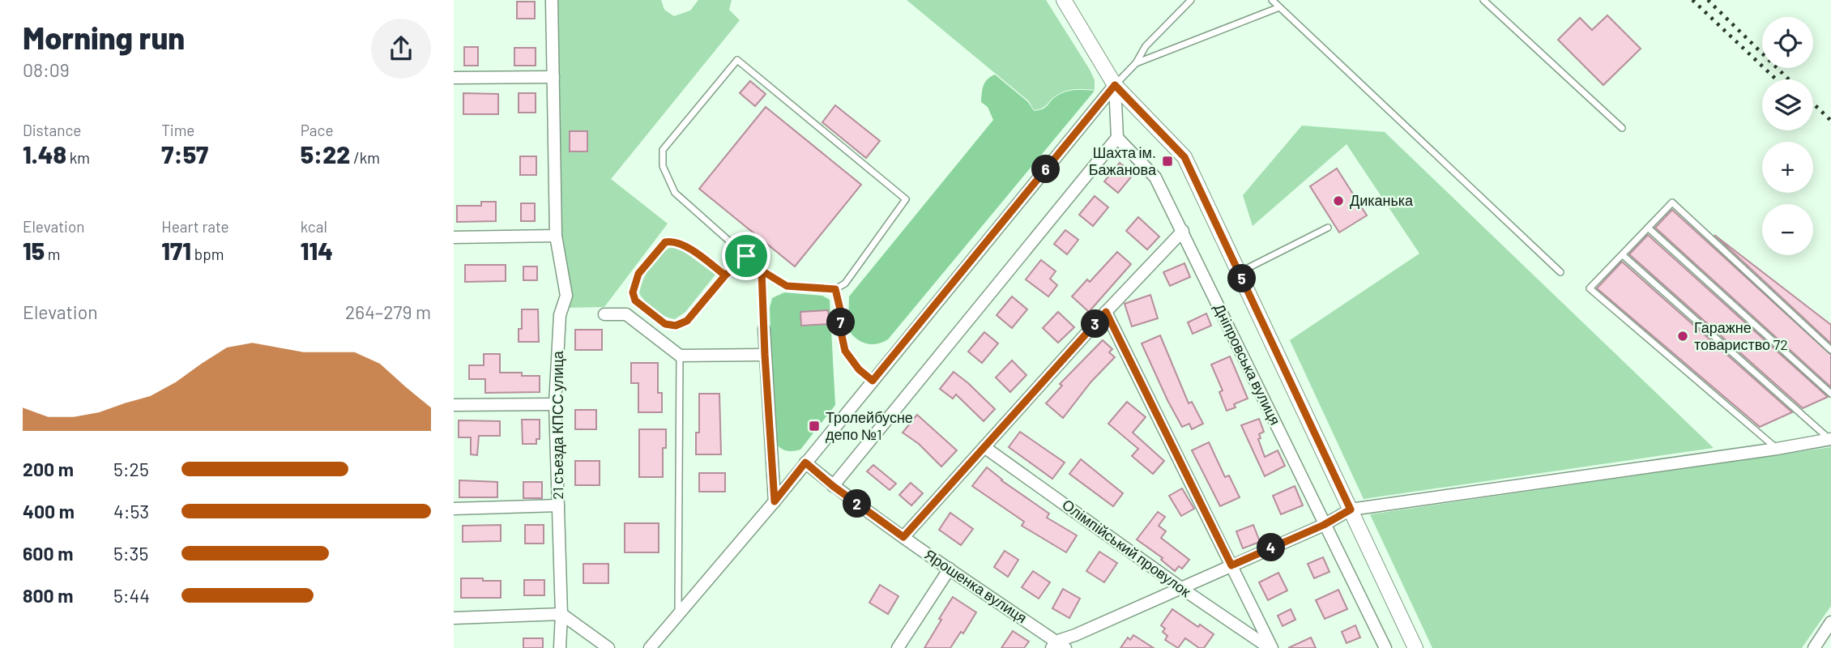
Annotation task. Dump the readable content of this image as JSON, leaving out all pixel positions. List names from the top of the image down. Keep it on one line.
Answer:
{"streets":{"street":["Дніпровська вулиця","21 съезда КПСС улица","Олімпійський провулок","Ярошенка вулиця"]},"places":{"transit":["Шахта ім. Бажанова","Тролейбусне депо №1"],"other":["Диканька","Гаражне товариство 72"]},"page":{"heading":["Morning run","08:09"],"map_buttons":["+","−"],"stats":[["Distance","1.48 km"],["Time","7:57"],["Pace","5:22 /km"],["Elevation","15 m"],["Heart rate","171 bpm"],["kcal","114"]],"pins":["6","5","7","3","2","4"],"chart":["Elevation","264–279 m"],"list":[{"name":"200 m","note":"5:25"},{"name":"400 m","note":"4:53"},{"name":"600 m","note":"5:35"},{"name":"800 m","note":"5:44"}]}}
